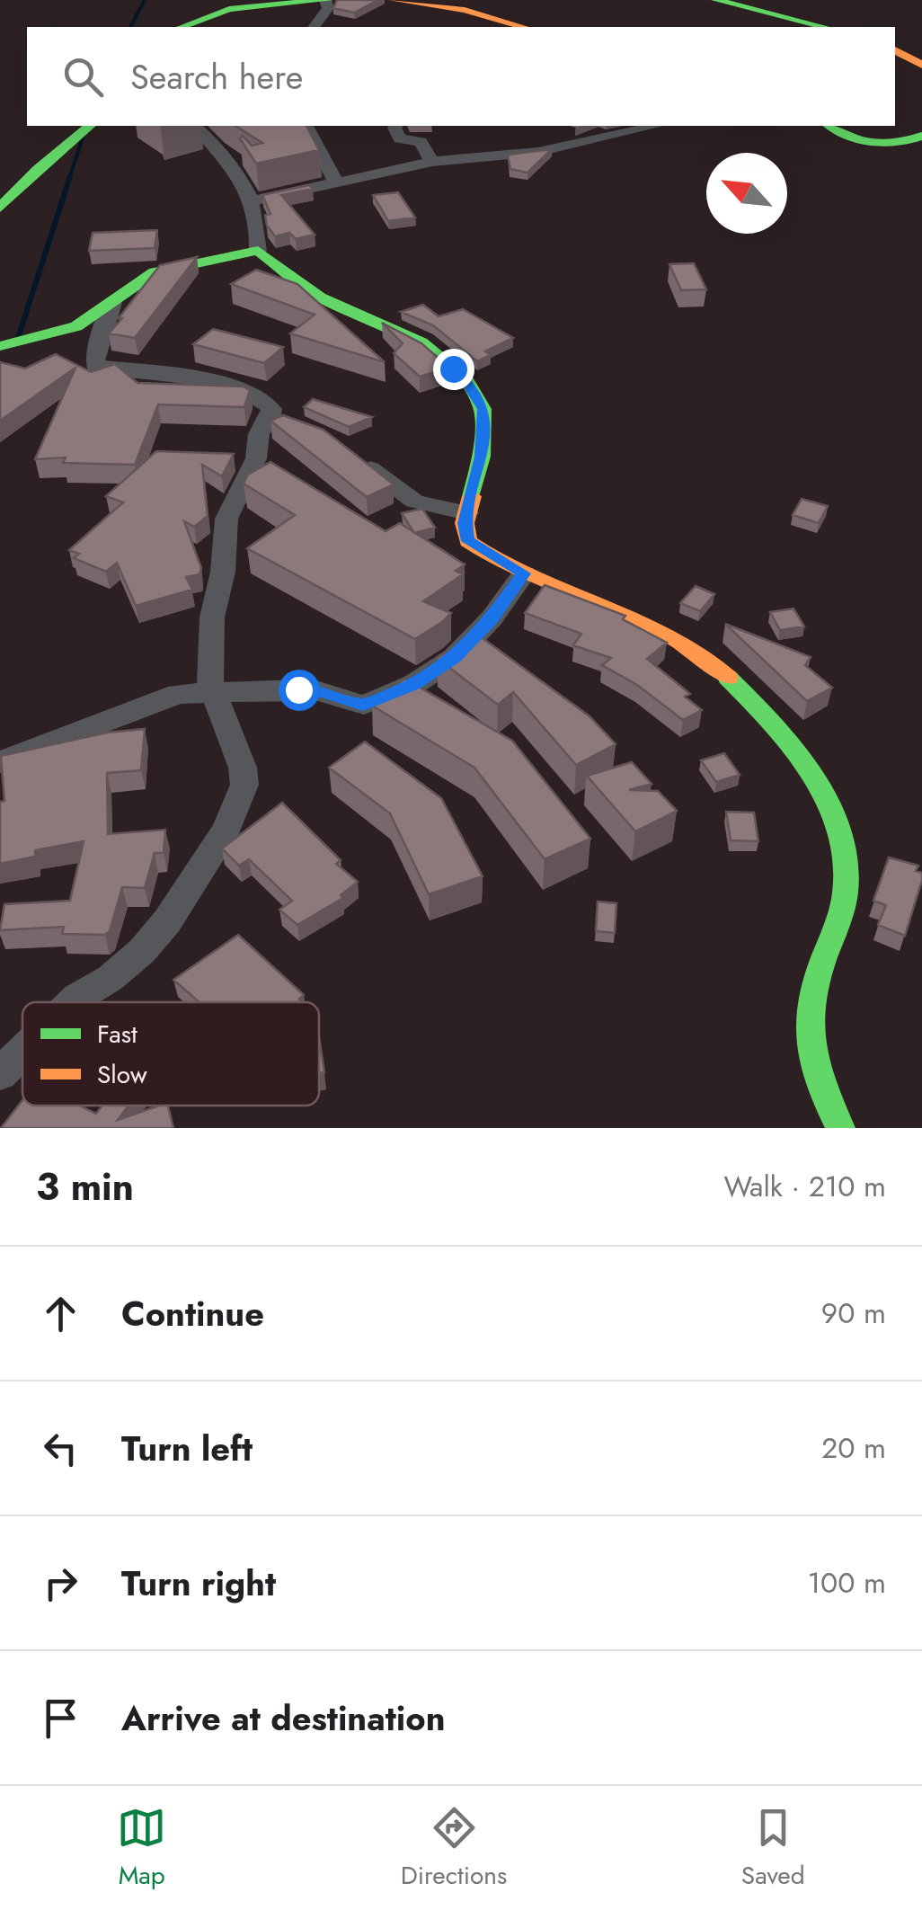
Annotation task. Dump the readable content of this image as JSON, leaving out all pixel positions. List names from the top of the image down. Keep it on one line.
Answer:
{"legend":["Fast","Slow"],"north":"top left","page":{"search":"Search here","heading":["3 min","Walk · 210 m"],"list":[["Continue","90 m"],["Turn left","20 m"],["Turn right","100 m"],"Arrive at destination"],"nav":["Map","Directions","Saved"]}}
